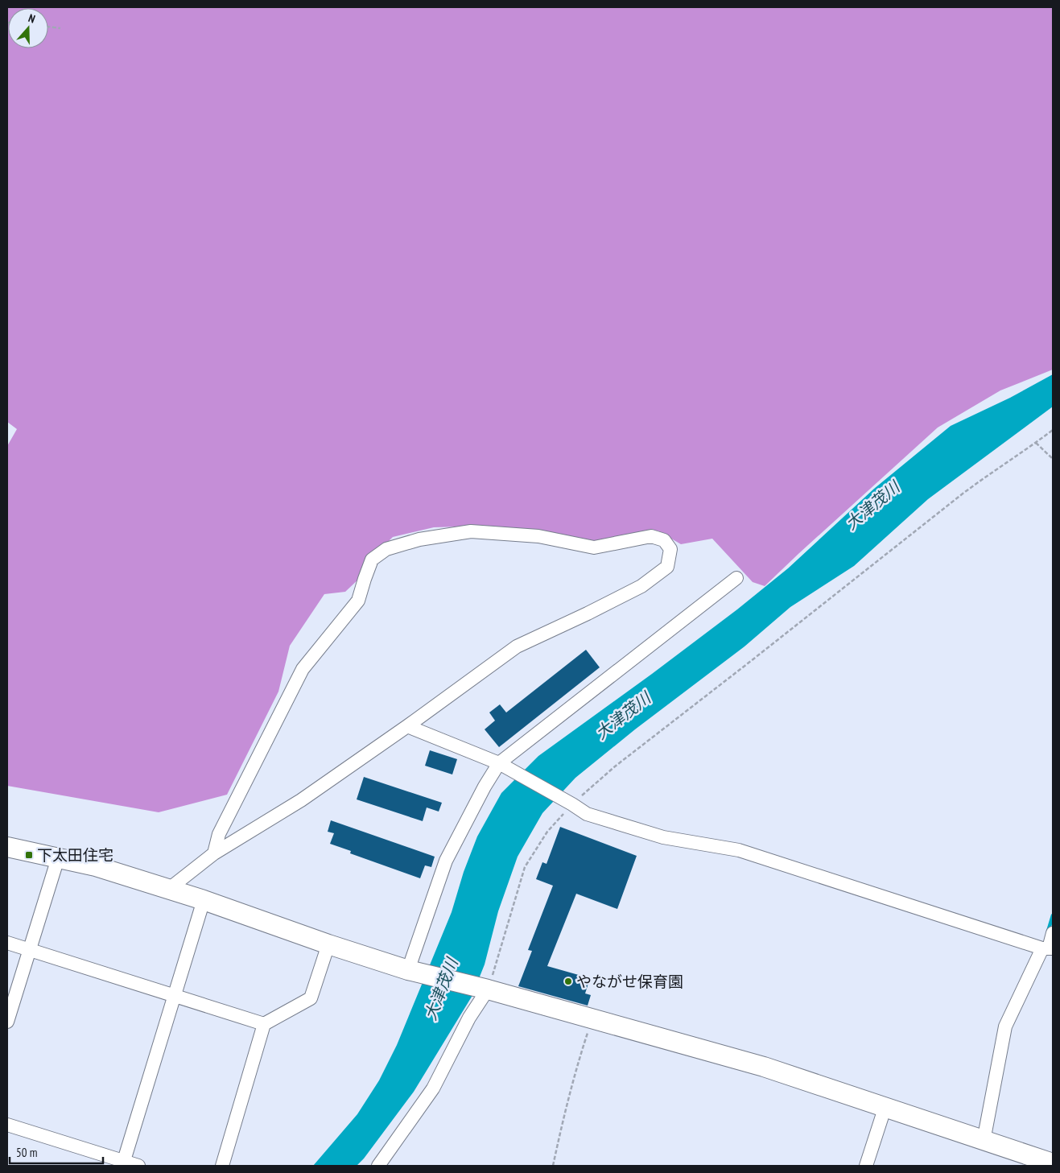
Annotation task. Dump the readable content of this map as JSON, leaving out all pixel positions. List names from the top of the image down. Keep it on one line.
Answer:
{"water":["大津茂川"],"places":{"transit":["下太田住宅"],"other":["やながせ保育園"]},"scale_bar":"50 m","north":"top"}
